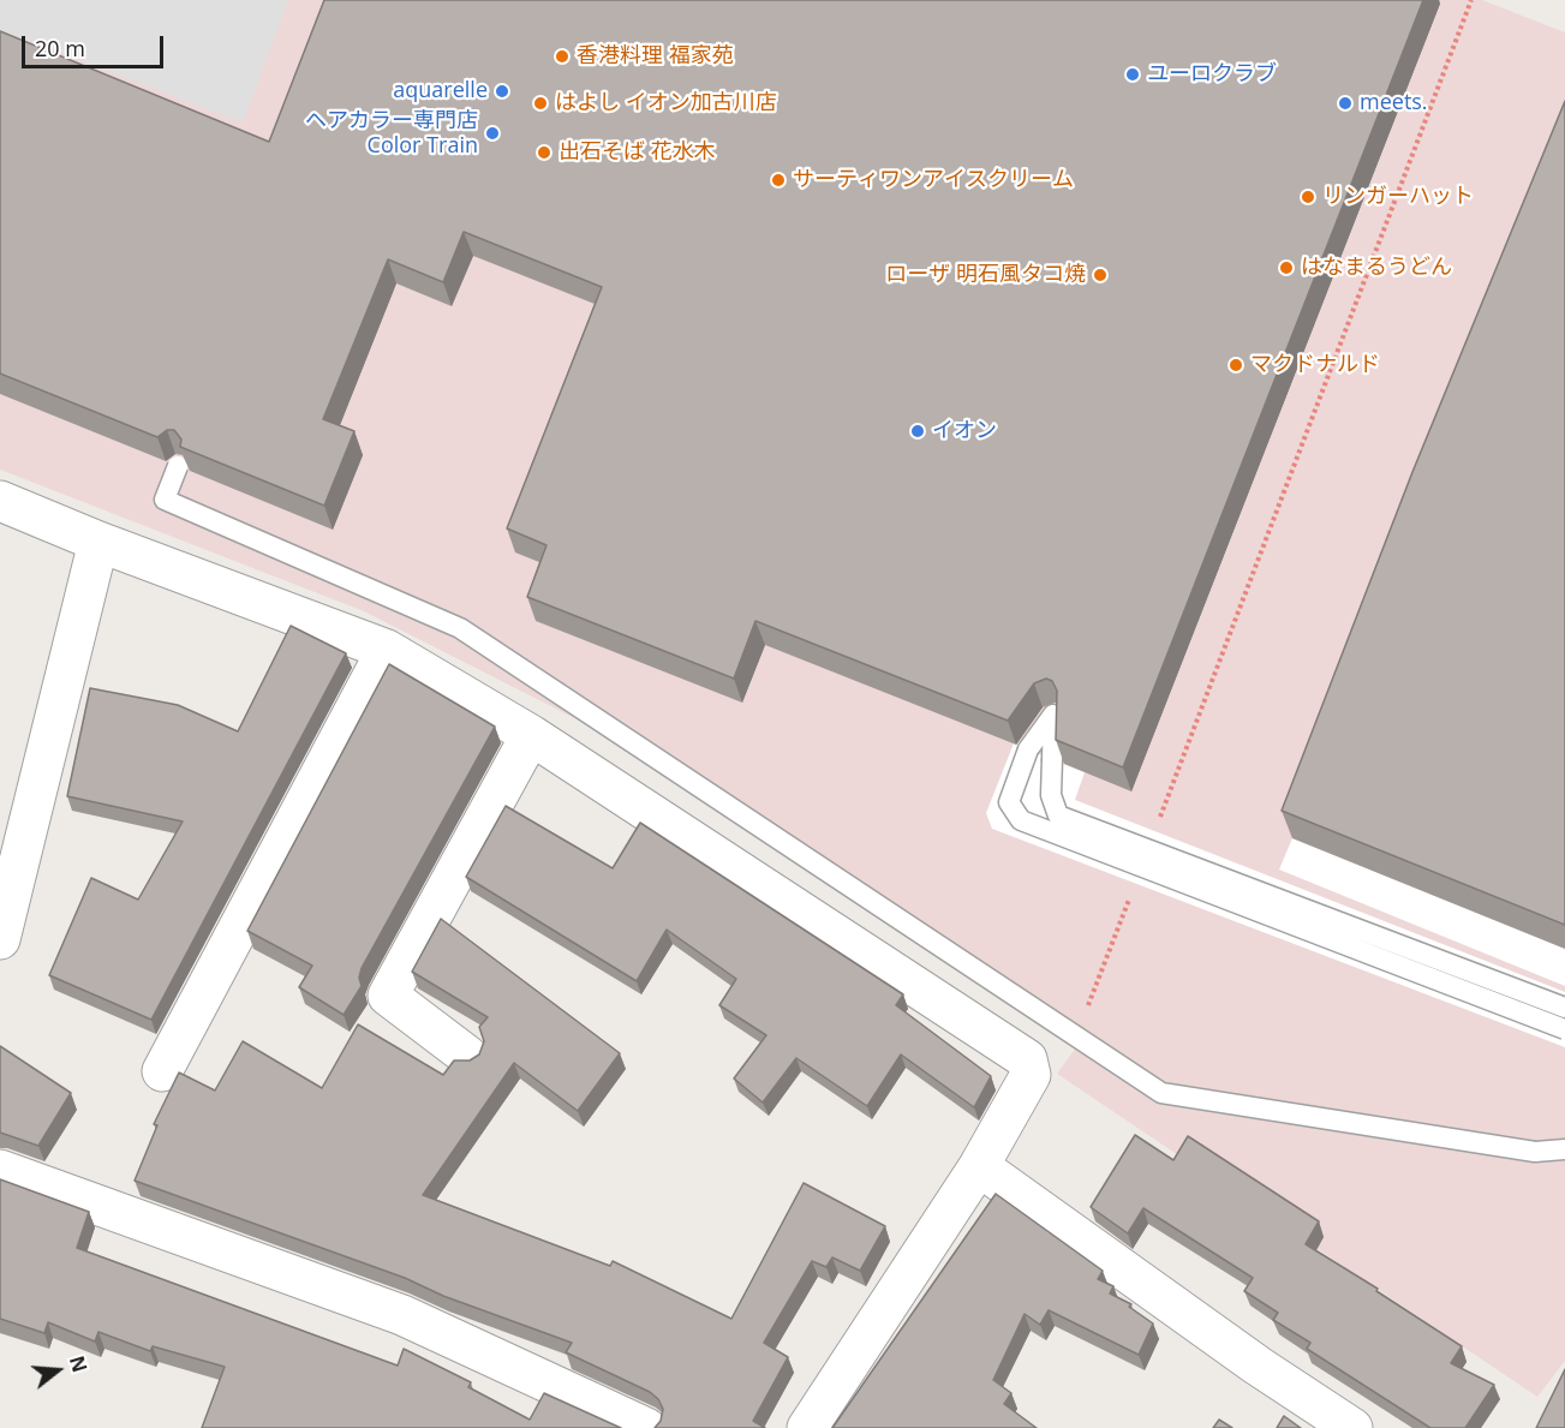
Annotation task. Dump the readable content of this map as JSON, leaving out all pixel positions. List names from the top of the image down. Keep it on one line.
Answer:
{"places":["香港料理 福家苑","ユーロクラブ","aquarelle","はよし イオン加古川店","meets.","ヘアカラー専門店 Color Train","出石そば 花水木","サーティワンアイスクリーム","リンガーハット","はなまるうどん","ローザ 明石風タコ焼","マクドナルド","イオン"],"scale_bar":"20 m","north":"right"}
